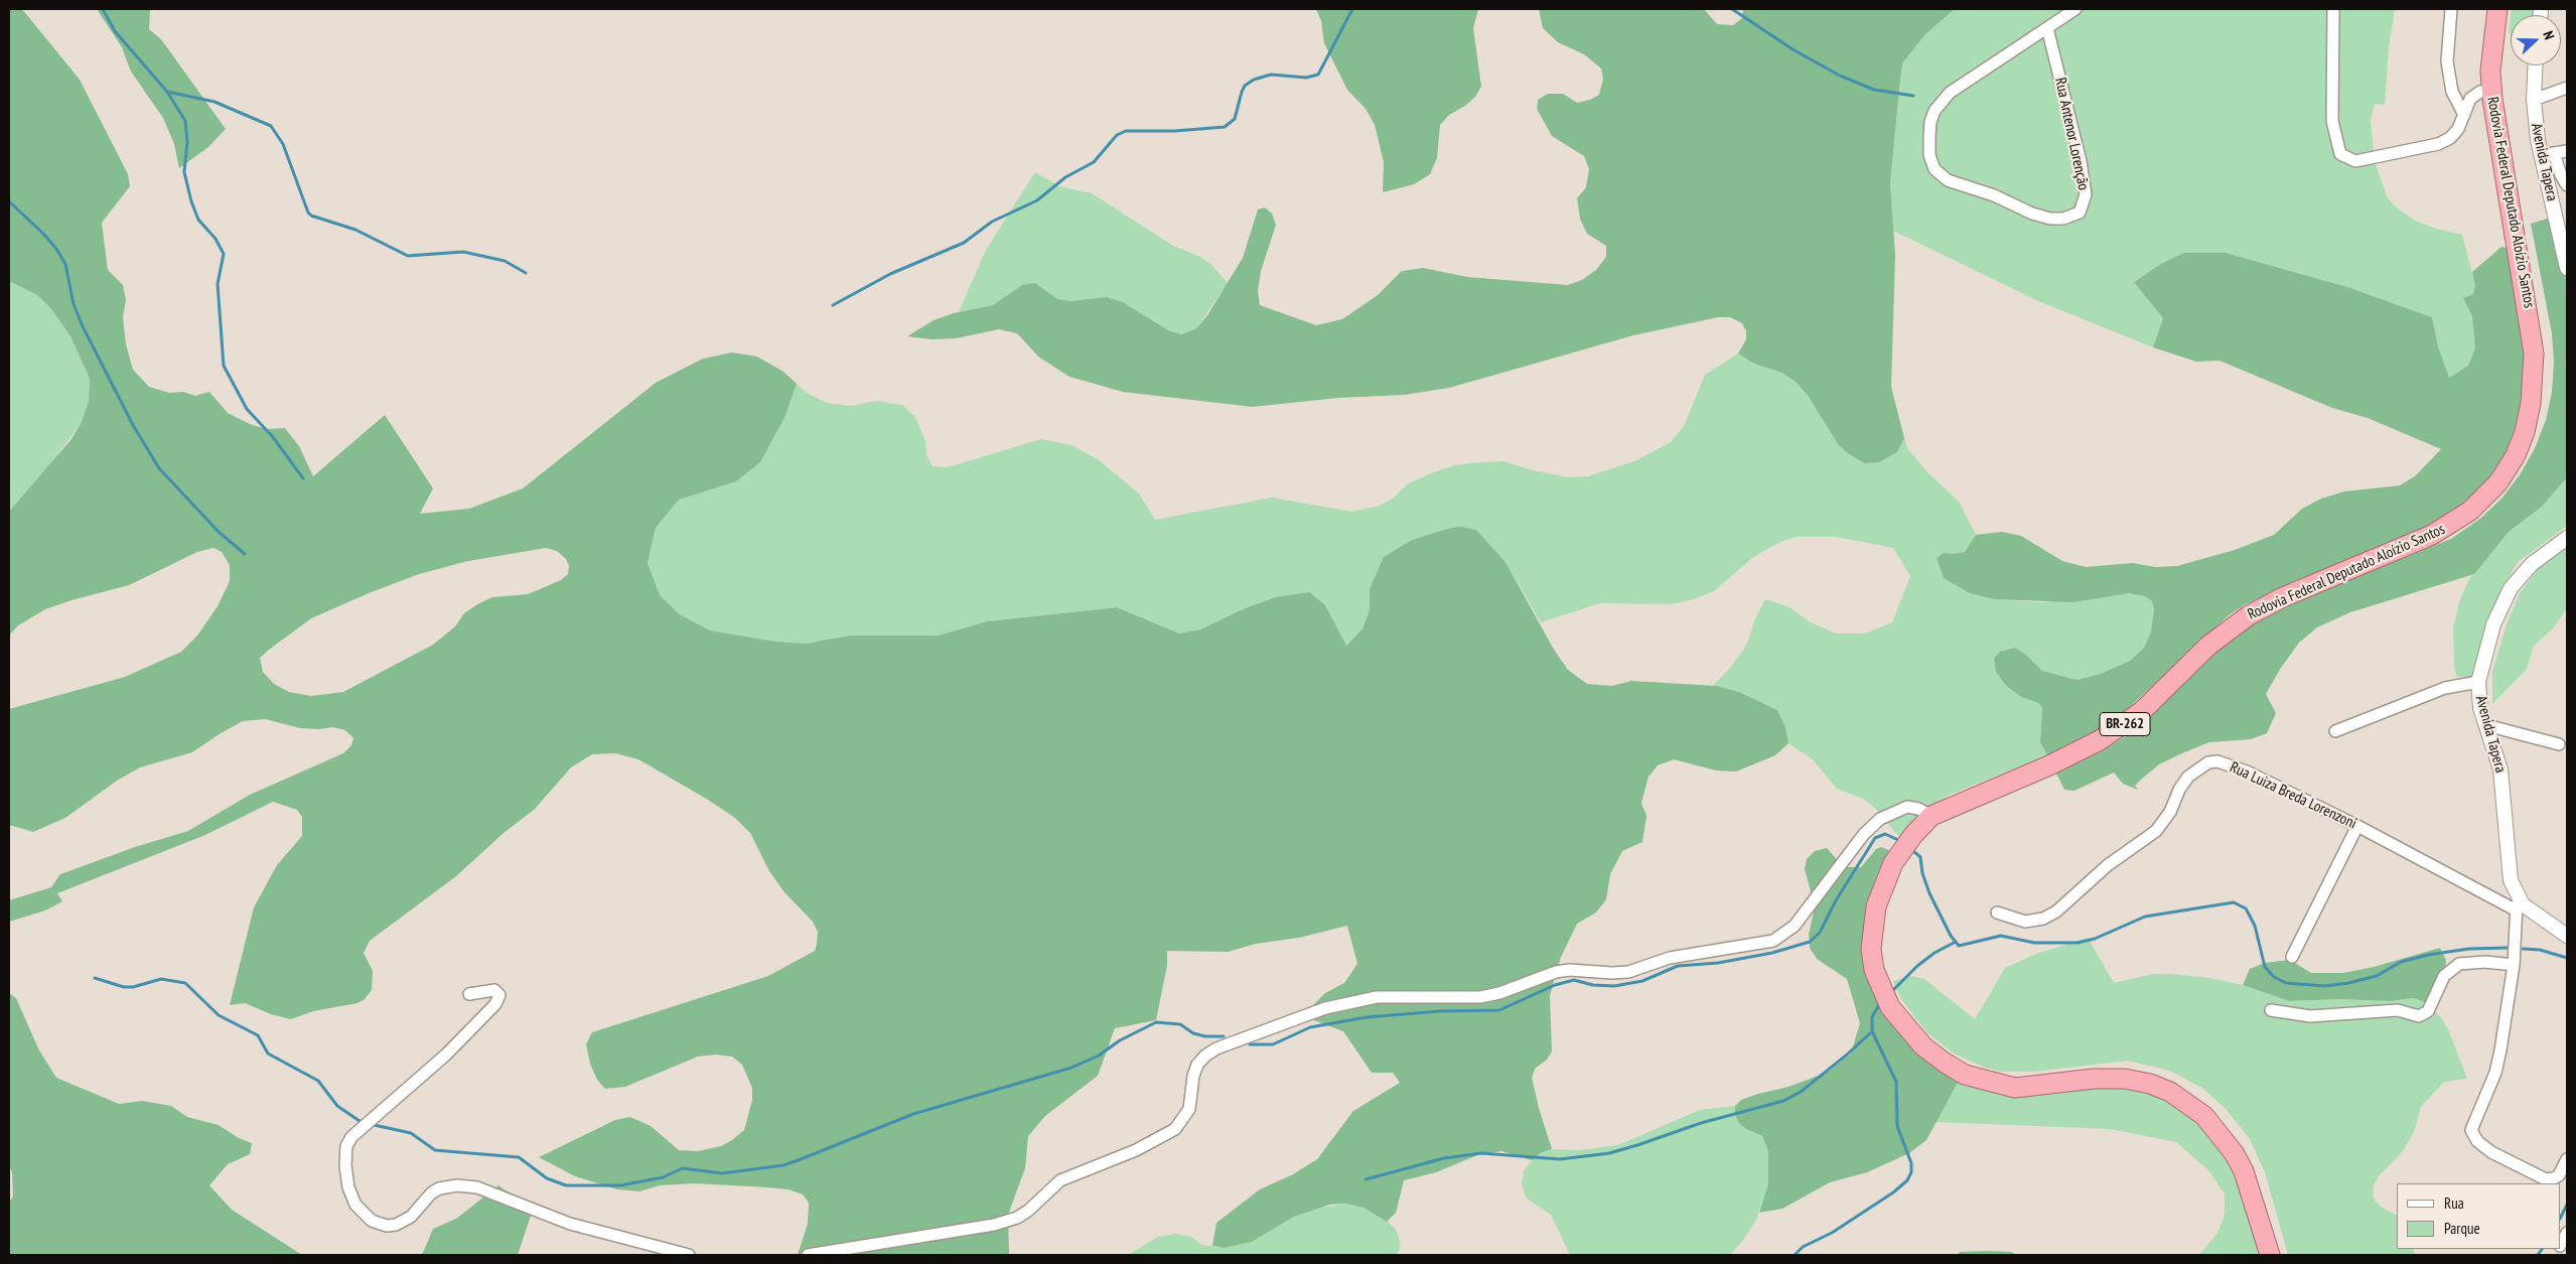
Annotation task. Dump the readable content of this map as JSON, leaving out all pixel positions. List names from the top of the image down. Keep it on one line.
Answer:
{"streets":{"highway":["Rodovia Federal Deputado Aloízio Santos","BR-262"],"street":["Rua Antenor Lorenção","Avenida Tapera","Rua Luiza Breda Lorenzoni"]},"legend":["Rua","Parque"],"north":"right"}
